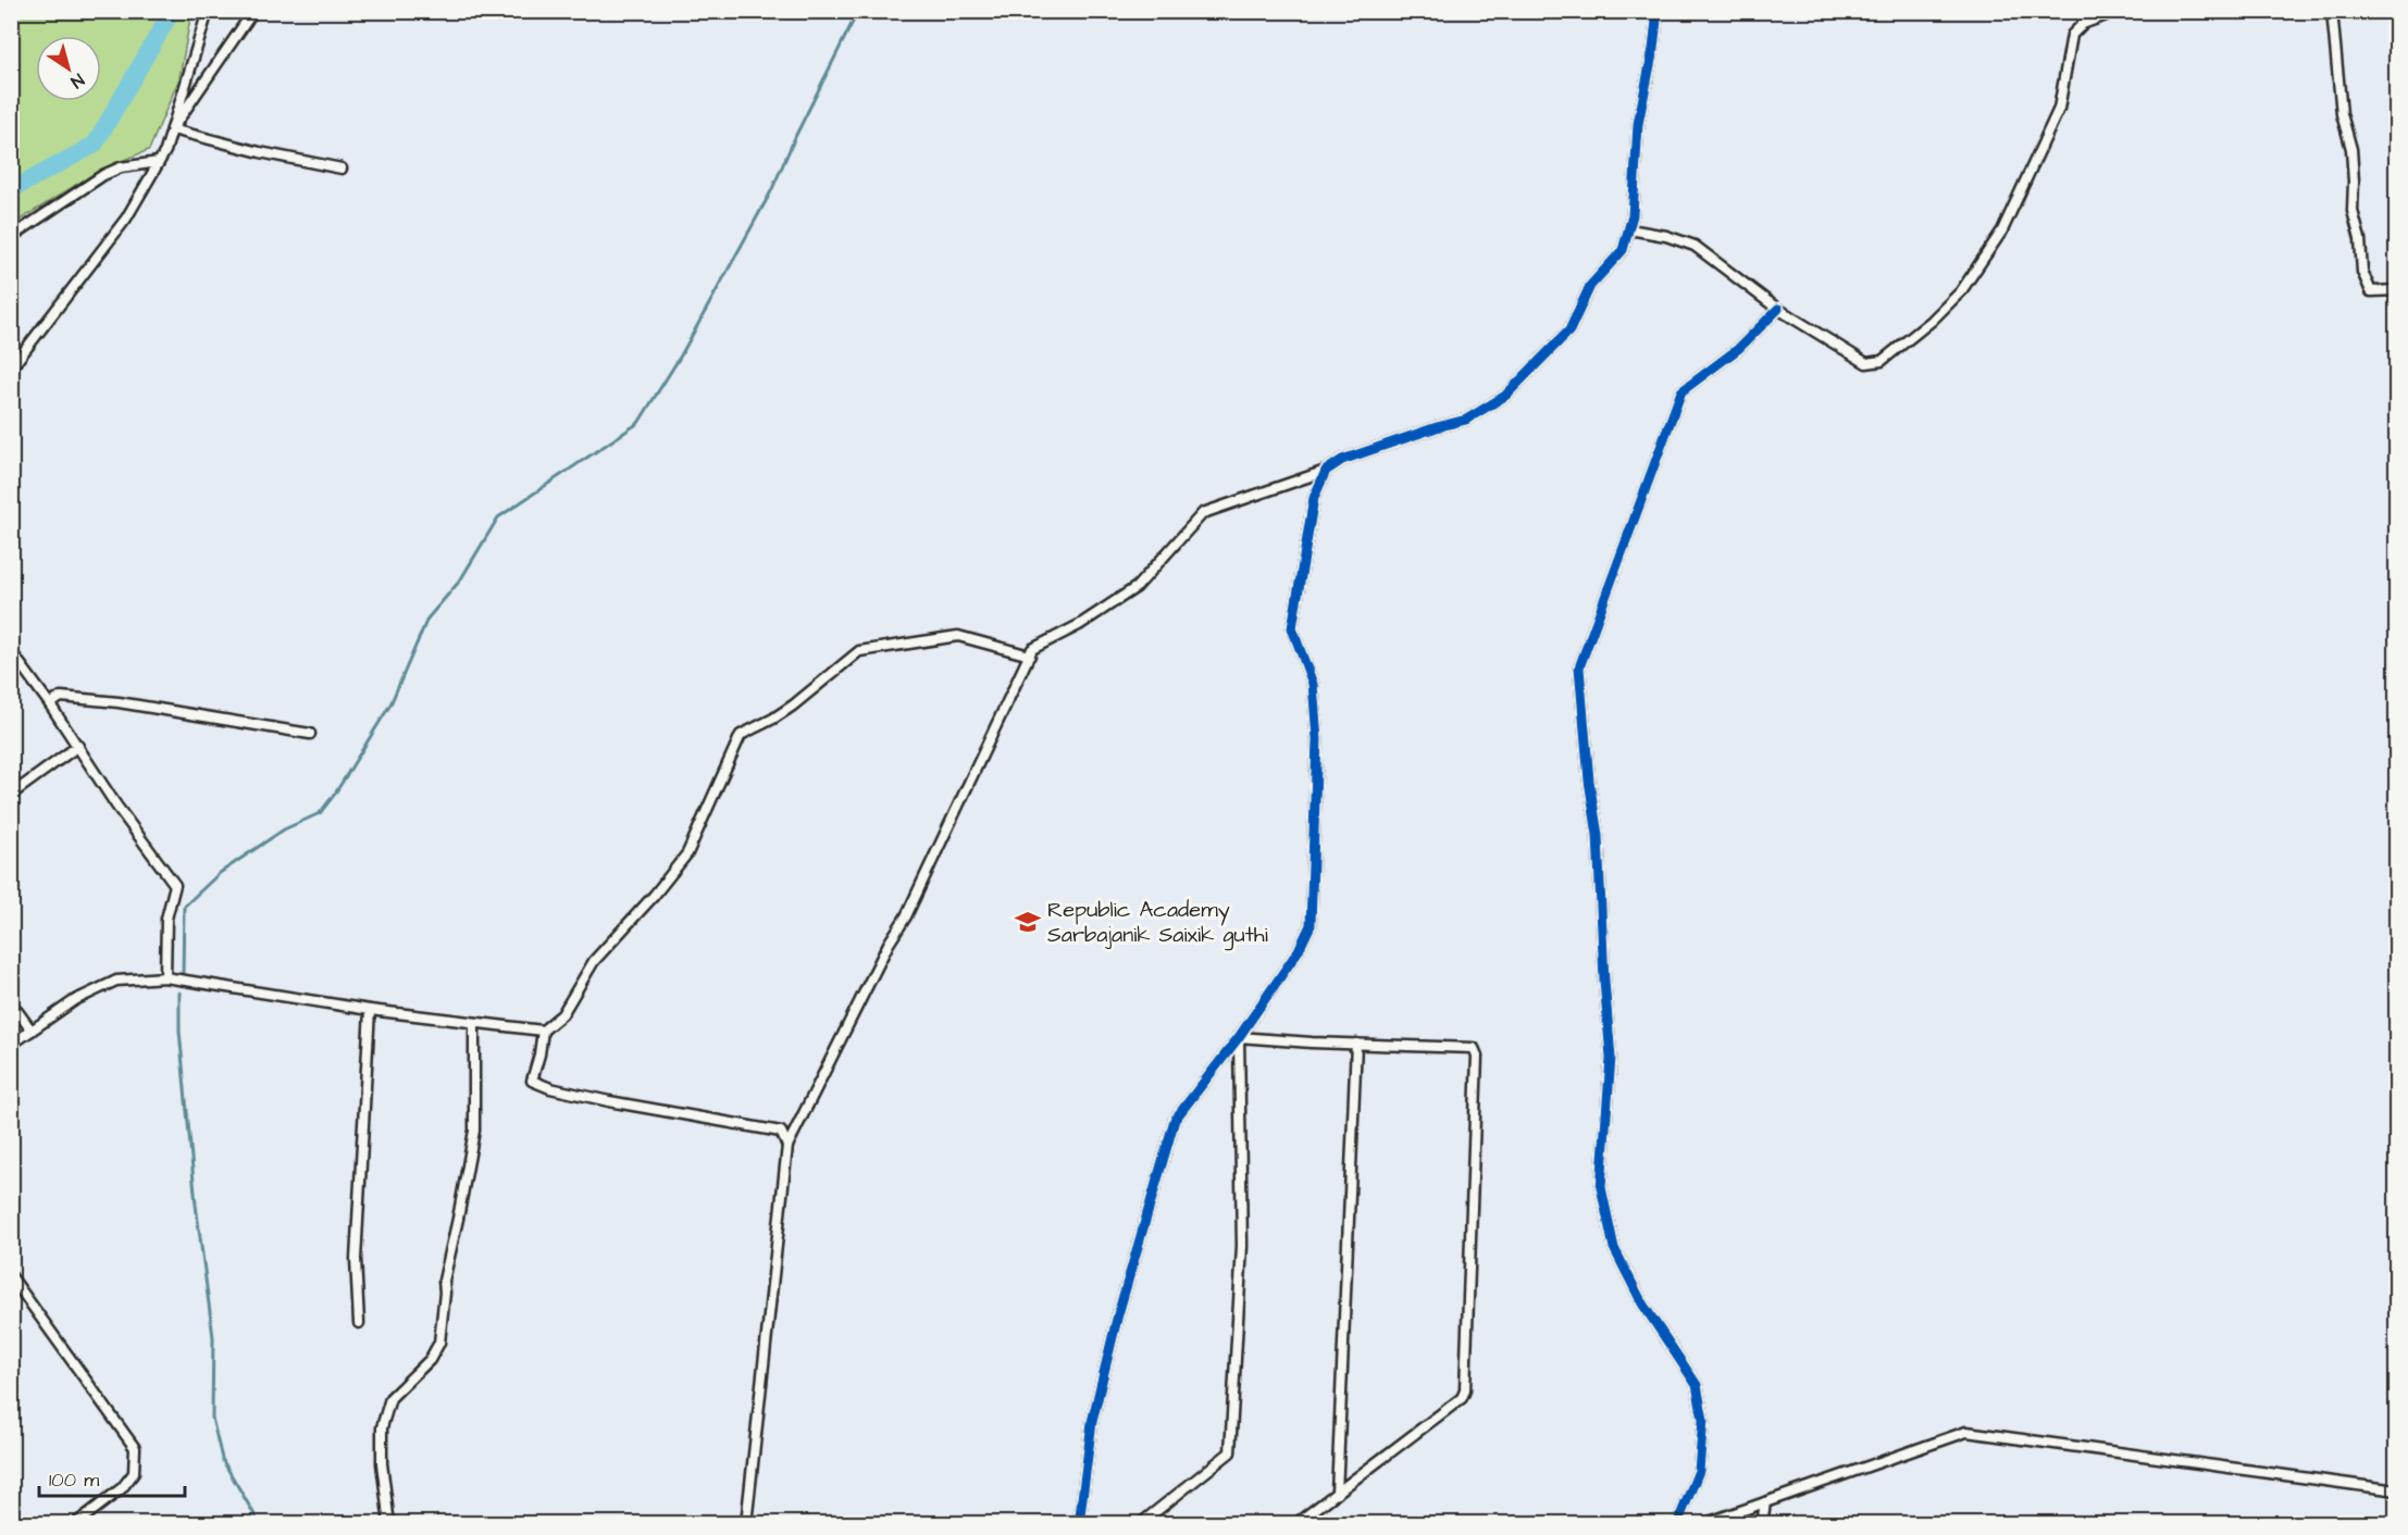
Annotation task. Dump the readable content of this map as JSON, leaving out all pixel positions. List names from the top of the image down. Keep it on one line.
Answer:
{"places":{"school or university":["Republic Academy Sarbajanik Saixik guthi"]},"scale_bar":"100 m","north":"bottom right"}
